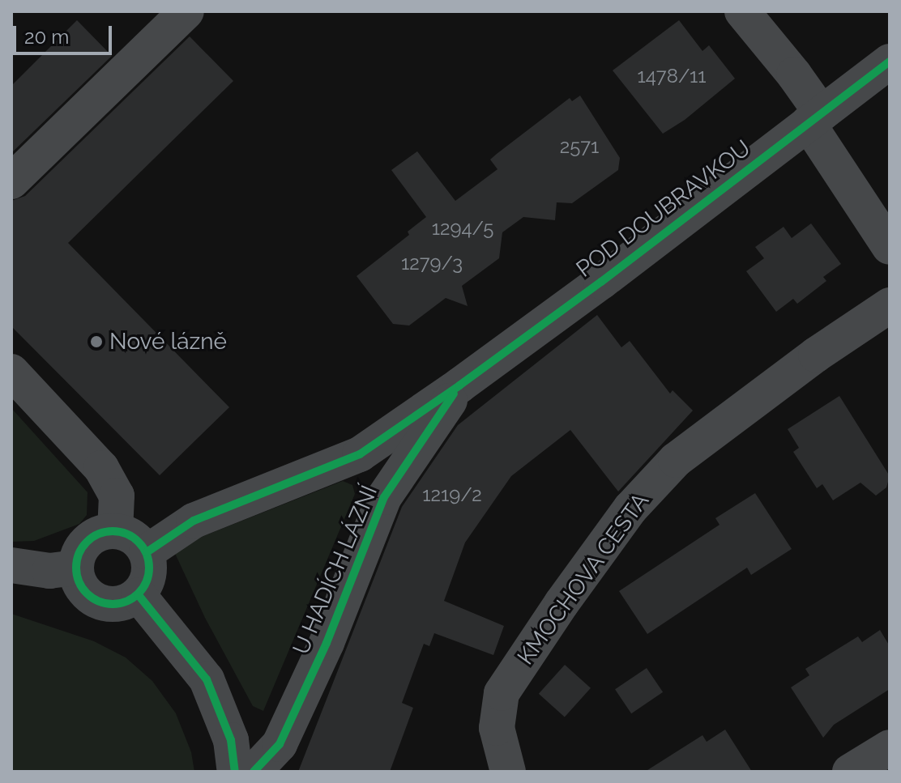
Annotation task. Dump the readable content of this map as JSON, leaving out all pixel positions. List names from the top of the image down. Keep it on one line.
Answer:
{"streets":{"street":["POD DOUBRAVKOU","U HADÍCH LÁZNÍ","KMOCHOVA CESTA"]},"crossings":[["POD DOUBRAVKOU","U HADÍCH LÁZNÍ"]],"places":["Nové lázně"],"house_numbers":["1478/11","2571","1294/5","1279/3","1219/2"],"scale_bar":"20 m"}
